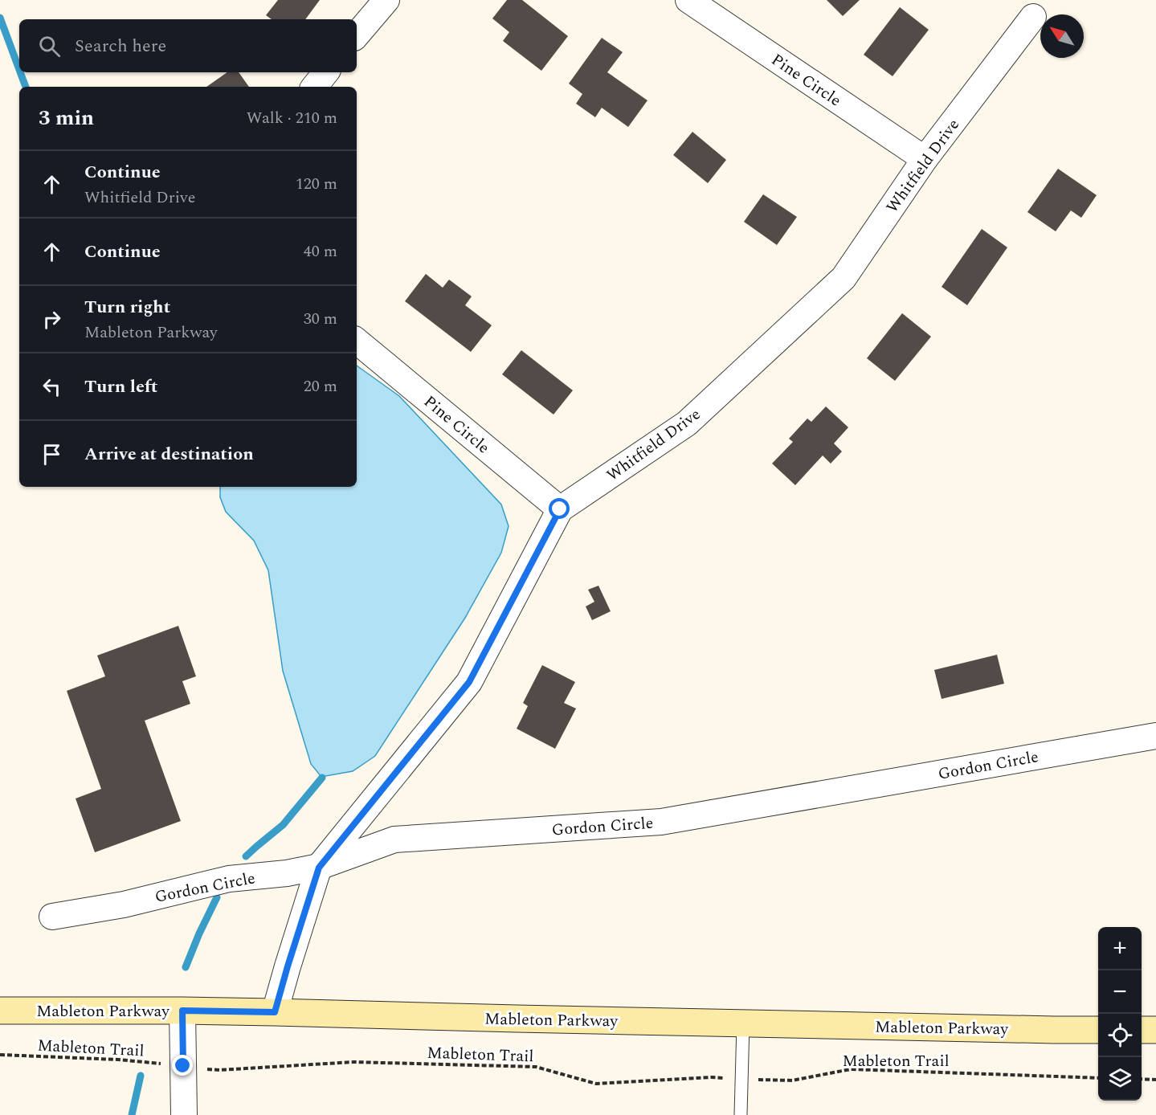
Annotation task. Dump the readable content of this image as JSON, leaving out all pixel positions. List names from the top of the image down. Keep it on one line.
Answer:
{"streets":{"main road":["Mableton Parkway"],"street":["Pine Circle","Whitfield Drive","Gordon Circle"],"path":["Mableton Trail"]},"crossings":[["Pine Circle","Whitfield Drive"],["Whitfield Drive","Gordon Circle"]],"north":"top left","page":{"search":"Search here","heading":["3 min","Walk · 210 m"],"list":[["Continue","Whitfield Drive","120 m"],["Continue","40 m"],["Turn right","Mableton Parkway","30 m"],["Turn left","20 m"],"Arrive at destination"],"map_buttons":["+","−"]}}
